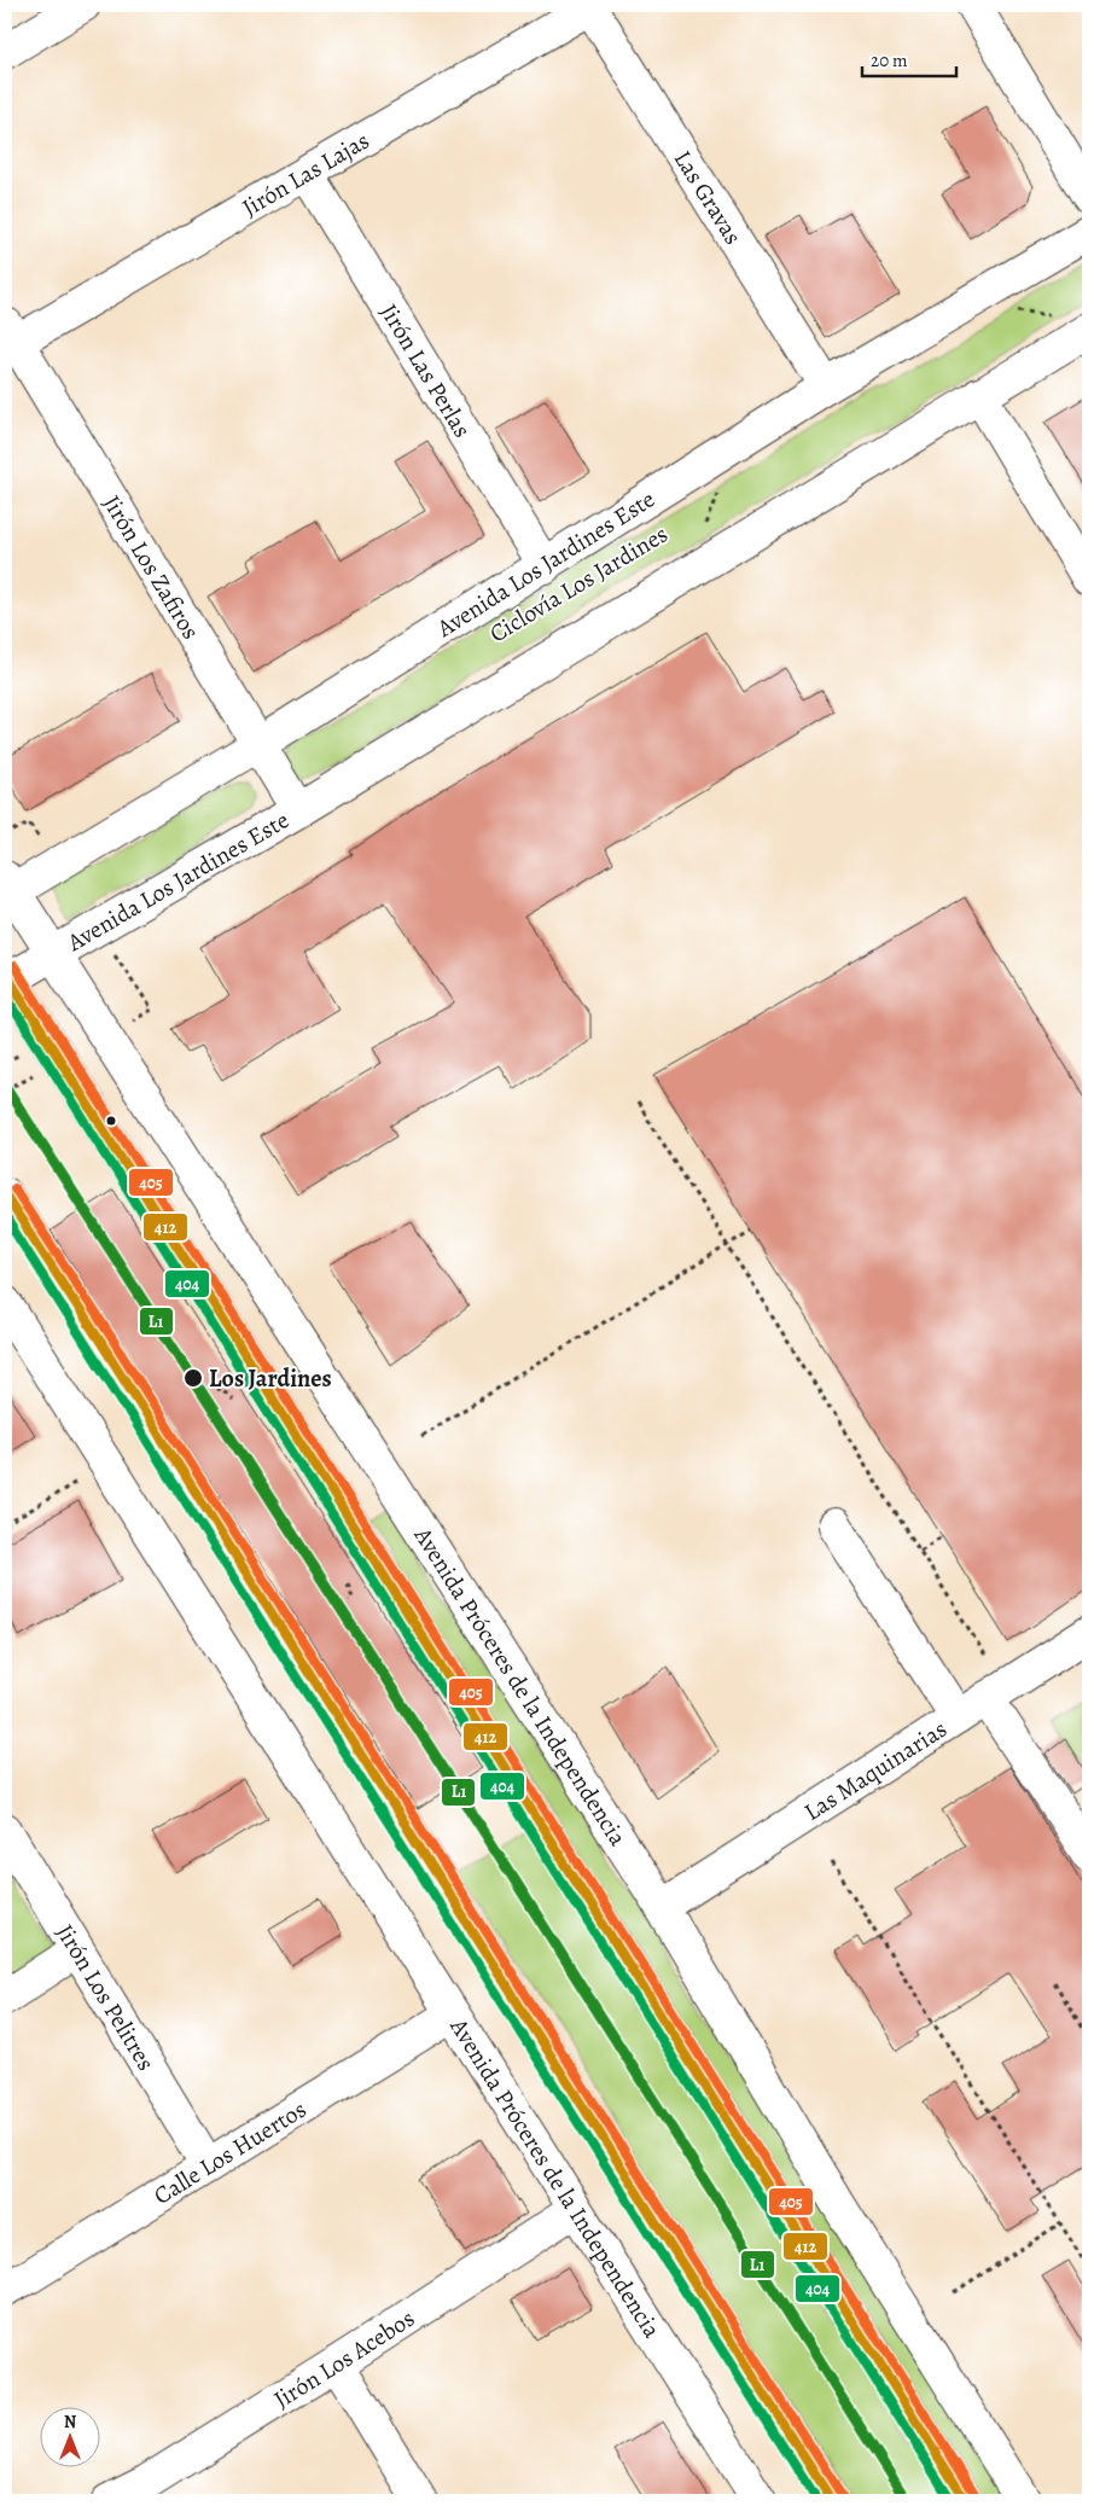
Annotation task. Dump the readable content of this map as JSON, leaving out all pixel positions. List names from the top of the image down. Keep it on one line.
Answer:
{"streets":{"main road":["Jirón Las Lajas","Las Gravas","Jirón Las Perlas","Avenida Los Jardines Este","Jirón Los Zafiros","Avenida Próceres de la Independencia","Las Maquinarias","Jirón Los Pelitres","Calle Los Huertos","Jirón Los Acebos"],"path":["Ciclovía Los Jardines"]},"crossings":[["Jirón Las Lajas","Las Gravas"],["Jirón Las Lajas","Jirón Las Perlas"],["Jirón Las Lajas","Jirón Los Zafiros"],["Las Gravas","Avenida Los Jardines Este"],["Jirón Las Perlas","Avenida Los Jardines Este"],["Avenida Los Jardines Este","Jirón Los Zafiros"],["Avenida Los Jardines Este","Avenida Próceres de la Independencia"],["Avenida Próceres de la Independencia","Las Maquinarias"],["Avenida Próceres de la Independencia","Calle Los Huertos"],["Avenida Próceres de la Independencia","Jirón Los Acebos"],["Jirón Los Pelitres","Calle Los Huertos"]],"places":["Los Jardines"],"lines":["transit line 405","transit line 412","transit line 404","transit line L1"],"scale_bar":"20 m","north":"top"}
